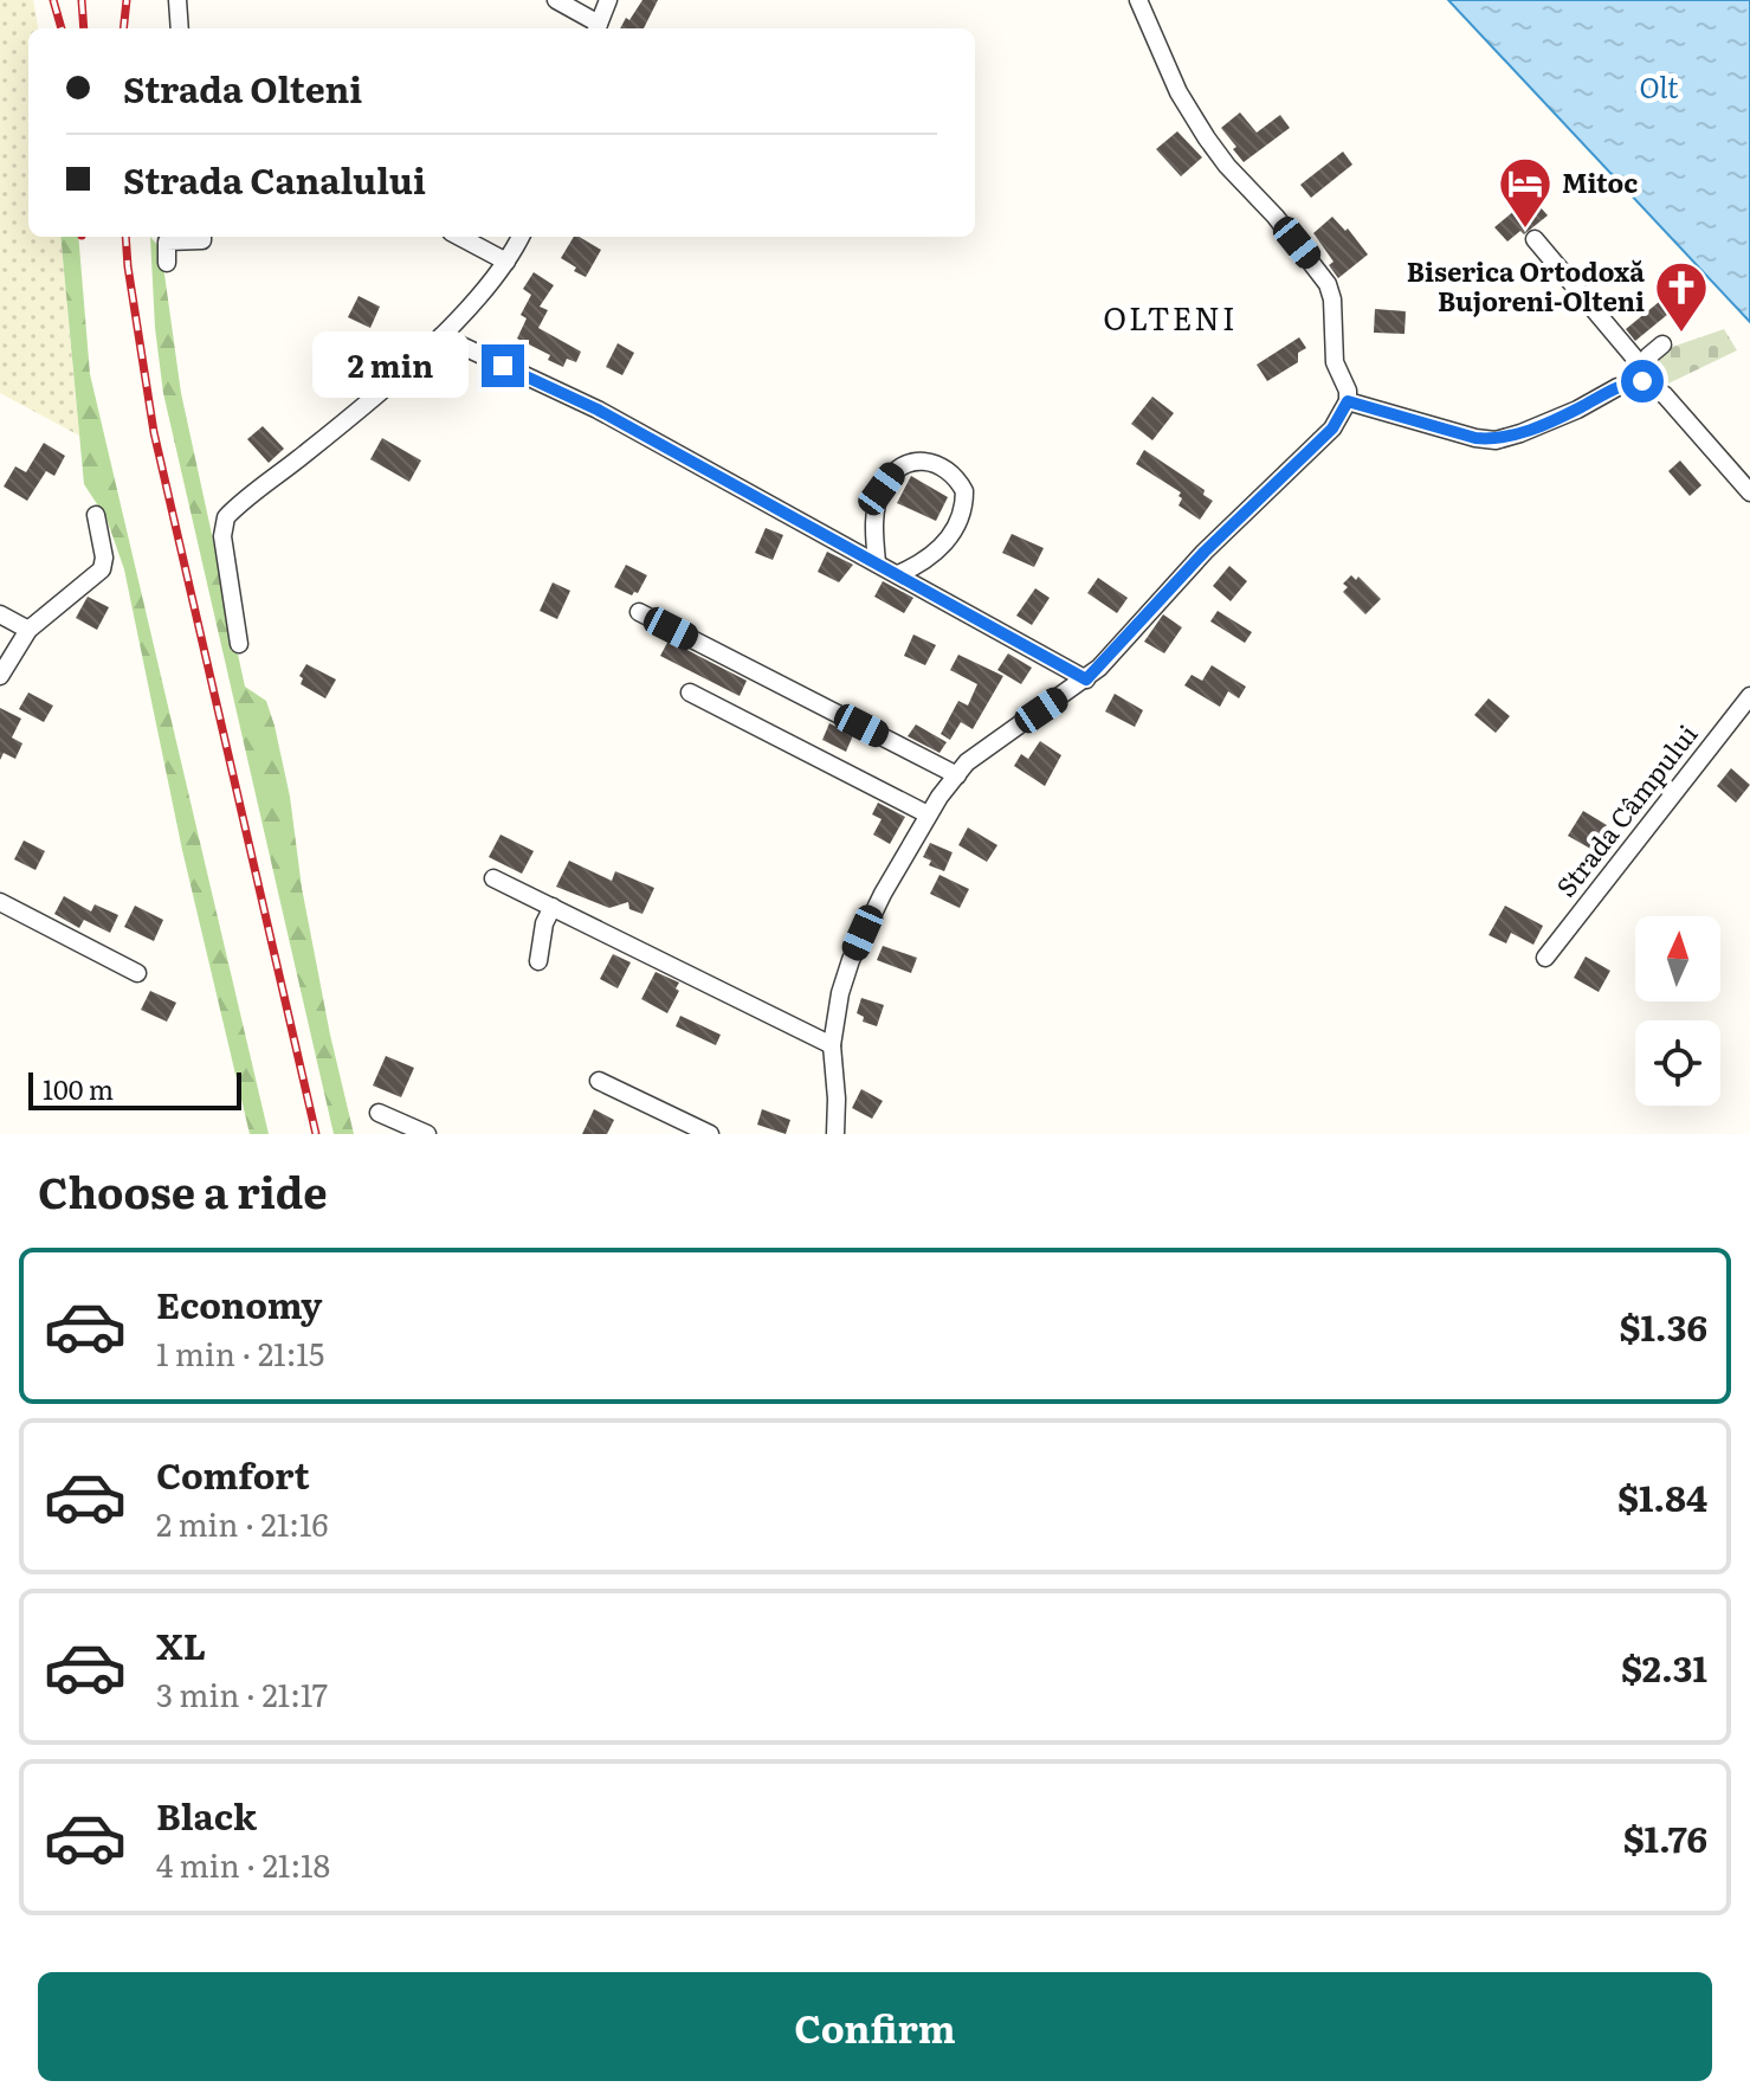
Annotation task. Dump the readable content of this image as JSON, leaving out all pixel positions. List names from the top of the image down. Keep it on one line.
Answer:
{"streets":{"street":["Strada Câmpului"]},"districts":["OLTENI"],"water":["Olt"],"places":{"hotel":["Mitoc"],"church":["Biserica Ortodoxă Bujoreni-Olteni"]},"scale_bar":"100 m","north":"top","page":{"banner":["Strada Olteni","Strada Canalului"],"bubble":"2 min","scale":"100 m","heading":"Choose a ride","list":[{"name":"Economy","note":"1 min · 21:15","value":"$1.36"},{"name":"Comfort","note":"2 min · 21:16","value":"$1.84"},{"name":"XL","note":"3 min · 21:17","value":"$2.31"},{"name":"Black","note":"4 min · 21:18","value":"$1.76"}],"buttons":"Confirm"}}
